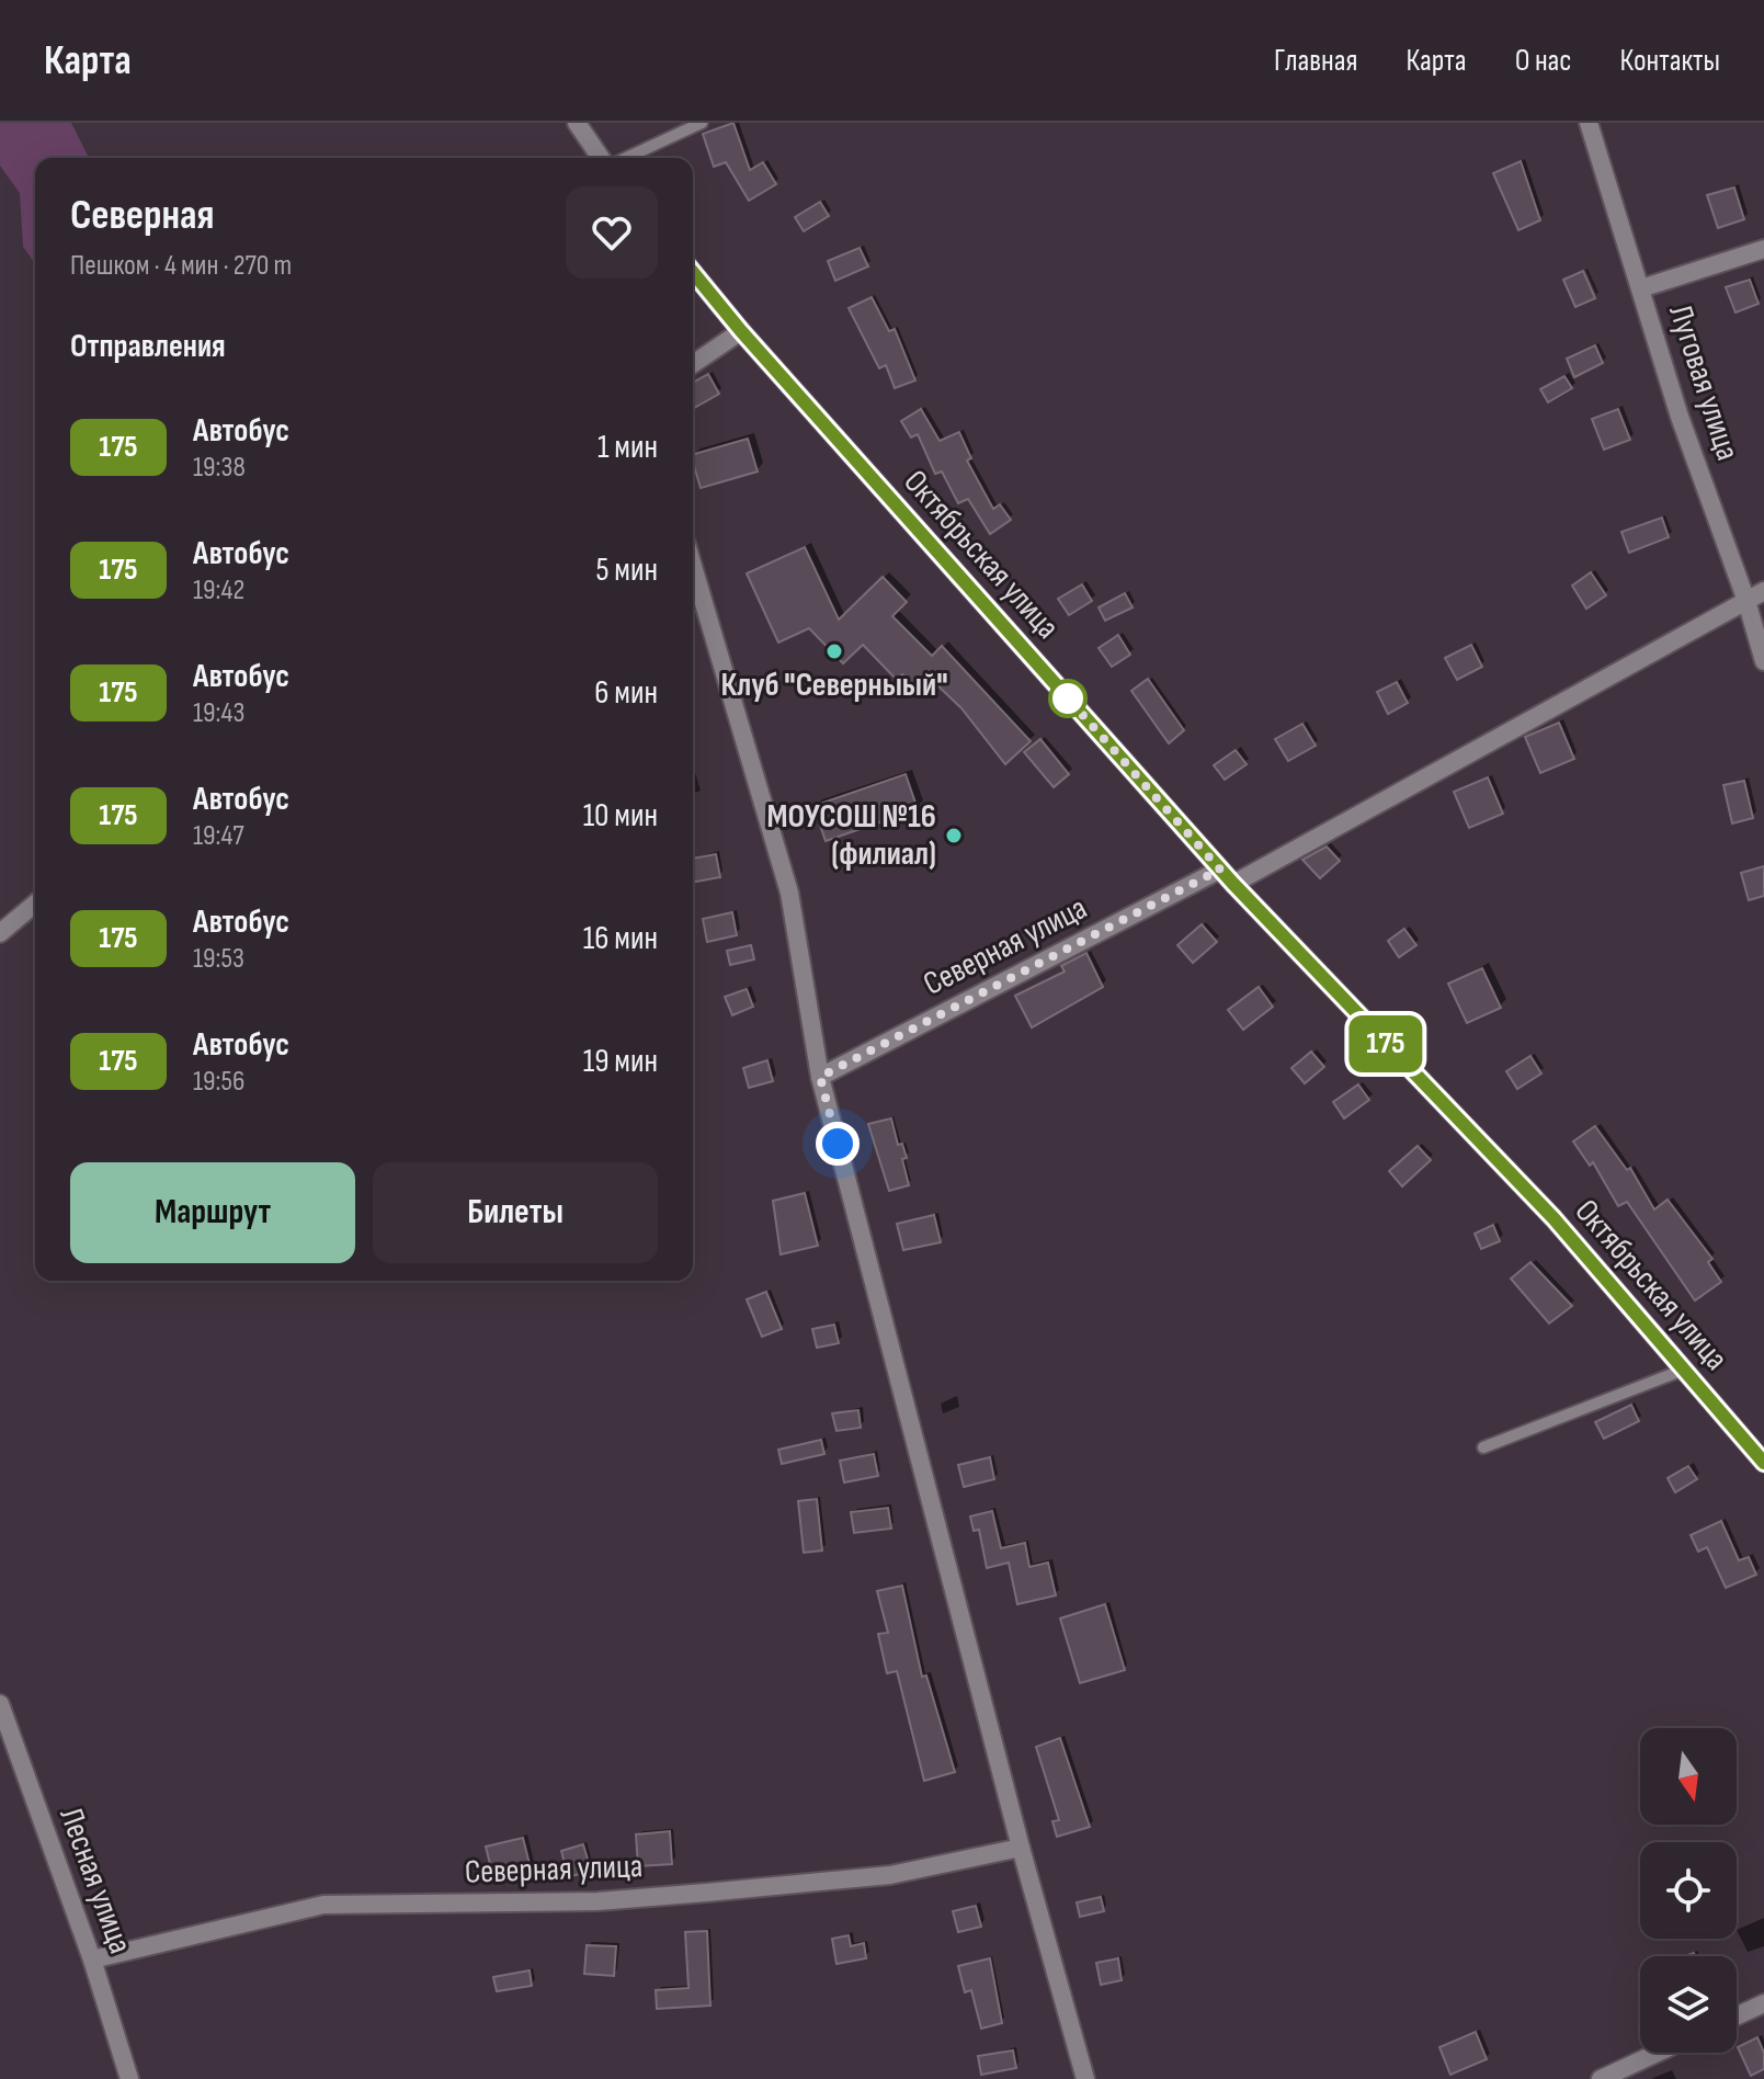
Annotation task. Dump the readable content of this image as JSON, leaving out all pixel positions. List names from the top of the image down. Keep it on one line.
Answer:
{"streets":{"street":["Луговая улица","Октябрьская улица","Северная улица","Лесная улица"]},"crossings":[["Октябрьская улица","Северная улица"],["Северная улица","Лесная улица"]],"places":["Клуб \"Северныый\"","МОУСОШ №16 (филиал)"],"lines":["bus line 175"],"north":"bottom","page":{"header":"Карта","nav":["Главная","Карта","О нас","Контакты"],"on_map":"175","heading":[["Северная","Пешком · 4 мин · 270 m"],"Отправления"],"list":[{"mark":"175","name":"Автобус","note":"19:38","value":"1 мин"},{"mark":"175","name":"Автобус","note":"19:42","value":"5 мин"},{"mark":"175","name":"Автобус","note":"19:43","value":"6 мин"},{"mark":"175","name":"Автобус","note":"19:47","value":"10 мин"},{"mark":"175","name":"Автобус","note":"19:53","value":"16 мин"},{"mark":"175","name":"Автобус","note":"19:56","value":"19 мин"}],"buttons":["Маршрут","Билеты"]}}
